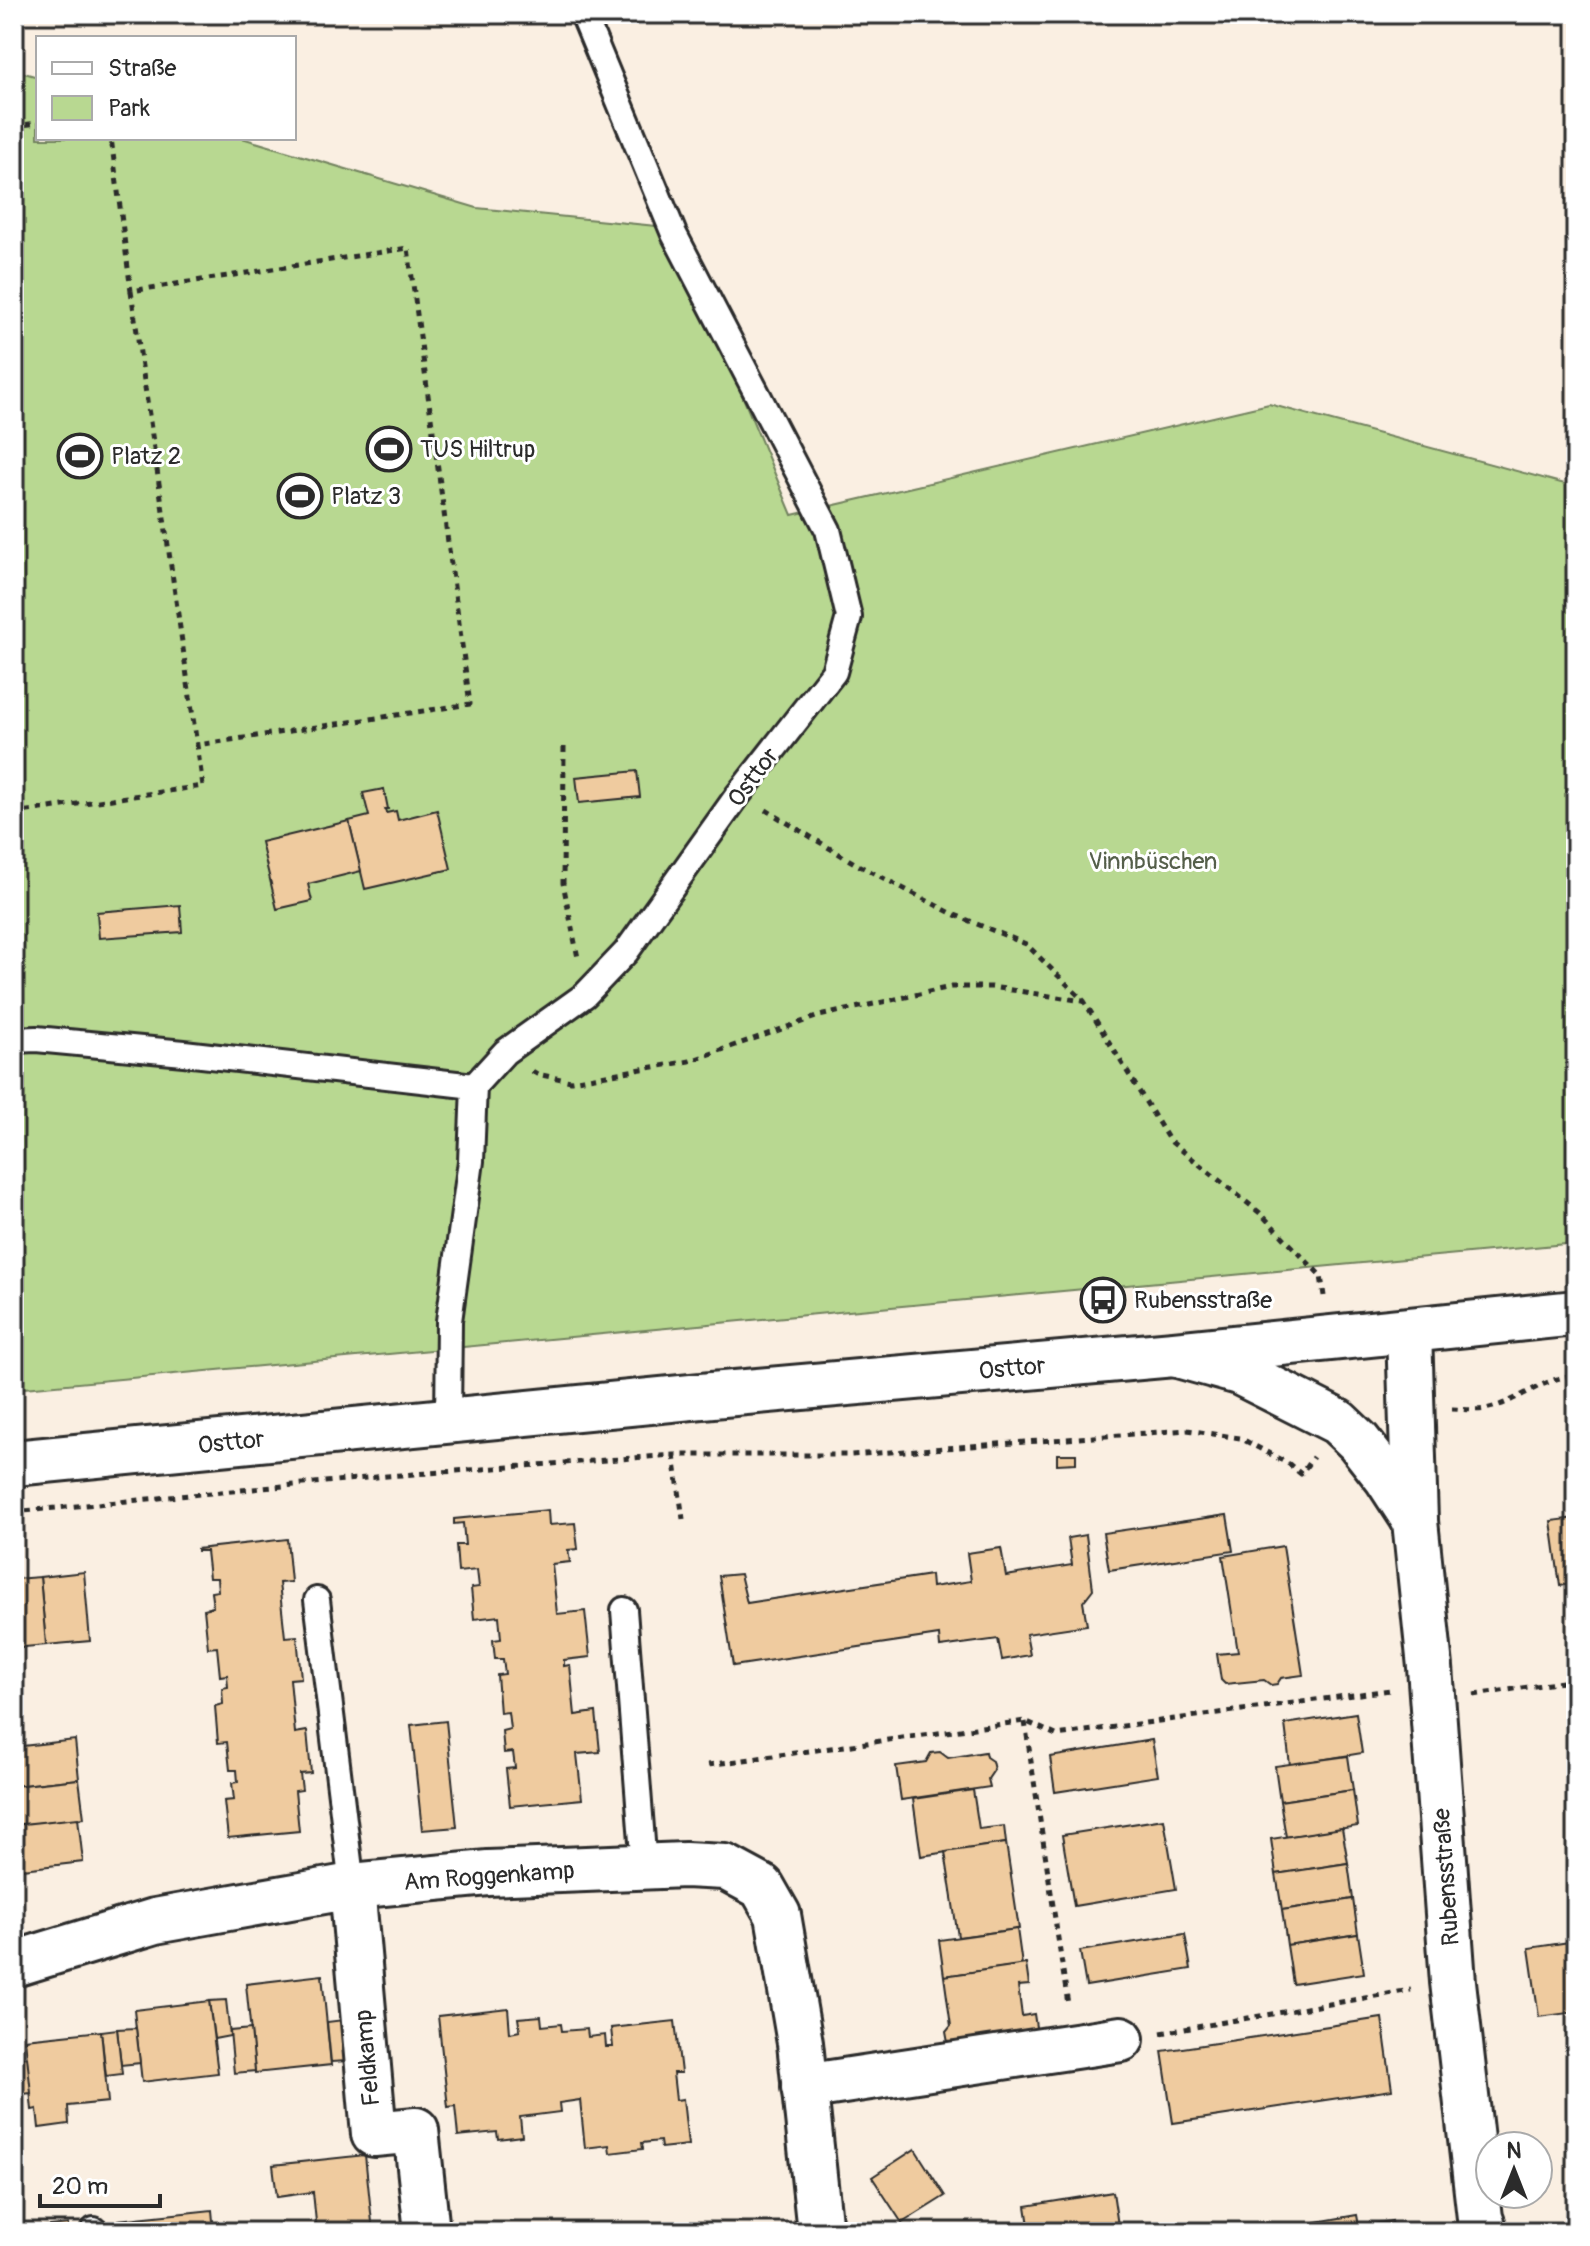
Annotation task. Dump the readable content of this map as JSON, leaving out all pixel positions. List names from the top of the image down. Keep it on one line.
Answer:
{"streets":{"street":["Osttor","Am Roggenkamp","Rubensstraße","Feldkamp"]},"crossings":[["Osttor","Rubensstraße"],["Am Roggenkamp","Feldkamp"]],"parks":["Vinnbüschen"],"places":{"sports":["TUS Hiltrup","Platz 2","Platz 3"],"bus stop":["Rubensstraße"]},"legend":["Straße","Park"],"scale_bar":"20 m","north":"top"}
